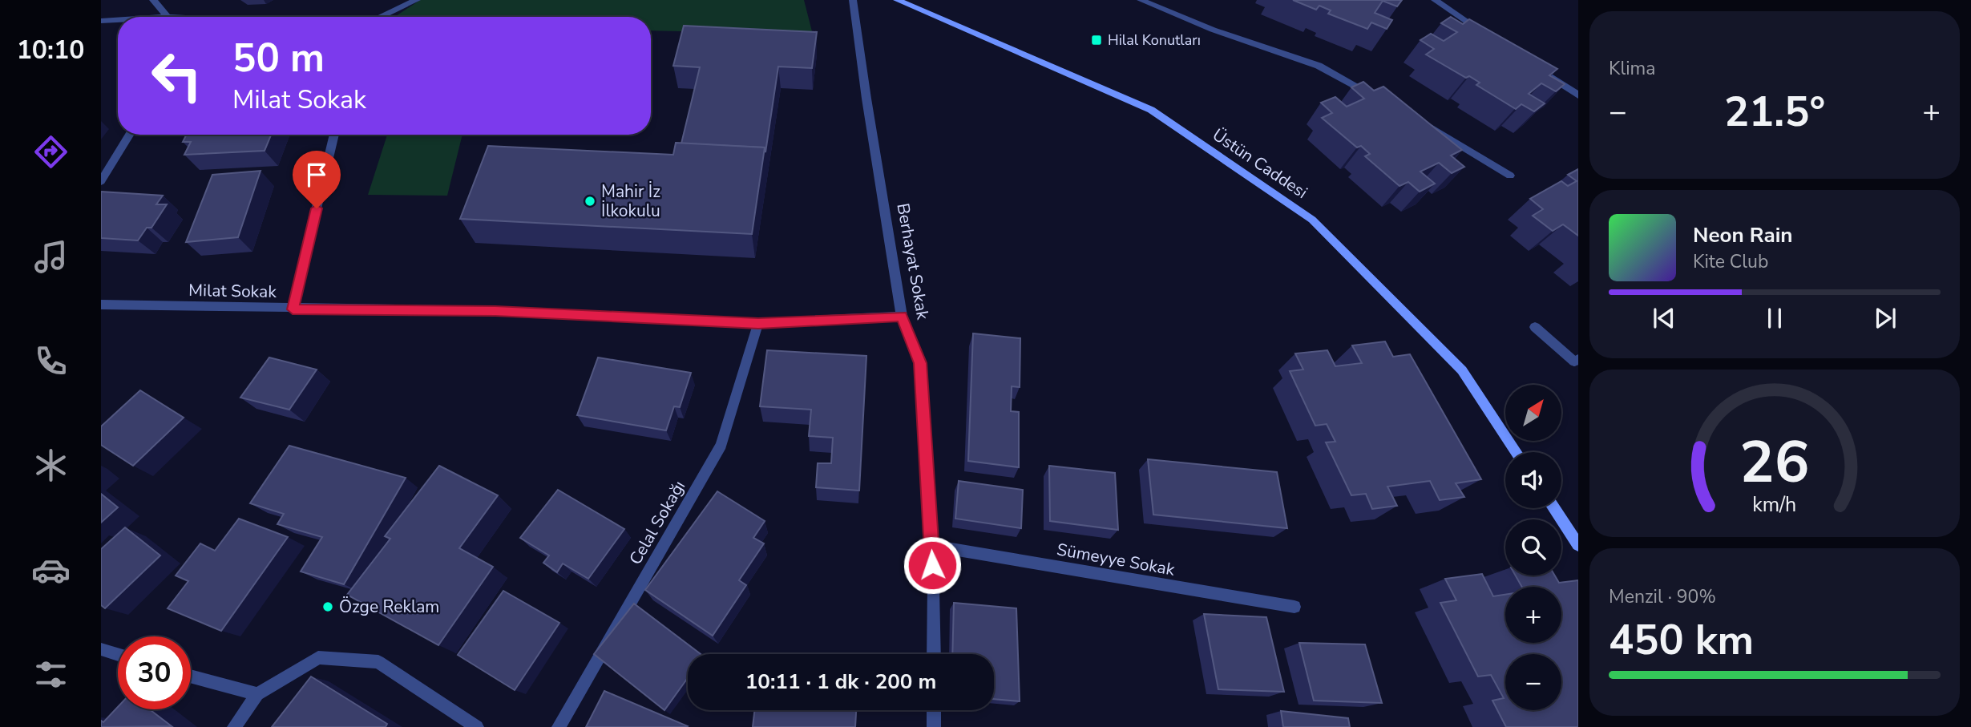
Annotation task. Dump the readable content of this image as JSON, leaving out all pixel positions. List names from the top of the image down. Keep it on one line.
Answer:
{"streets":{"street":["Üstün Caddesi","Berhayat Sokak","Milat Sokak","Celal Sokağı","Sümeyye Sokak"]},"crossings":[["Berhayat Sokak","Milat Sokak"],["Berhayat Sokak","Sümeyye Sokak"],["Milat Sokak","Celal Sokağı"]],"places":{"transit":["Hilal Konutları"],"other":["Mahir İz İlkokulu","Özge Reklam"]},"north":"top right","page":{"tabs":"10:10","tile":["Klima",["Menzil · 90%","450 km"]],"turn":["50 m","Milat Sokak"],"heat":["−","21.5°","+"],"song":["Neon Rain","Kite Club"],"map_buttons":["+","−"],"limit":"30","trip":"10:11 · 1 dk · 200 m","gauge":["26","km/h"]}}
